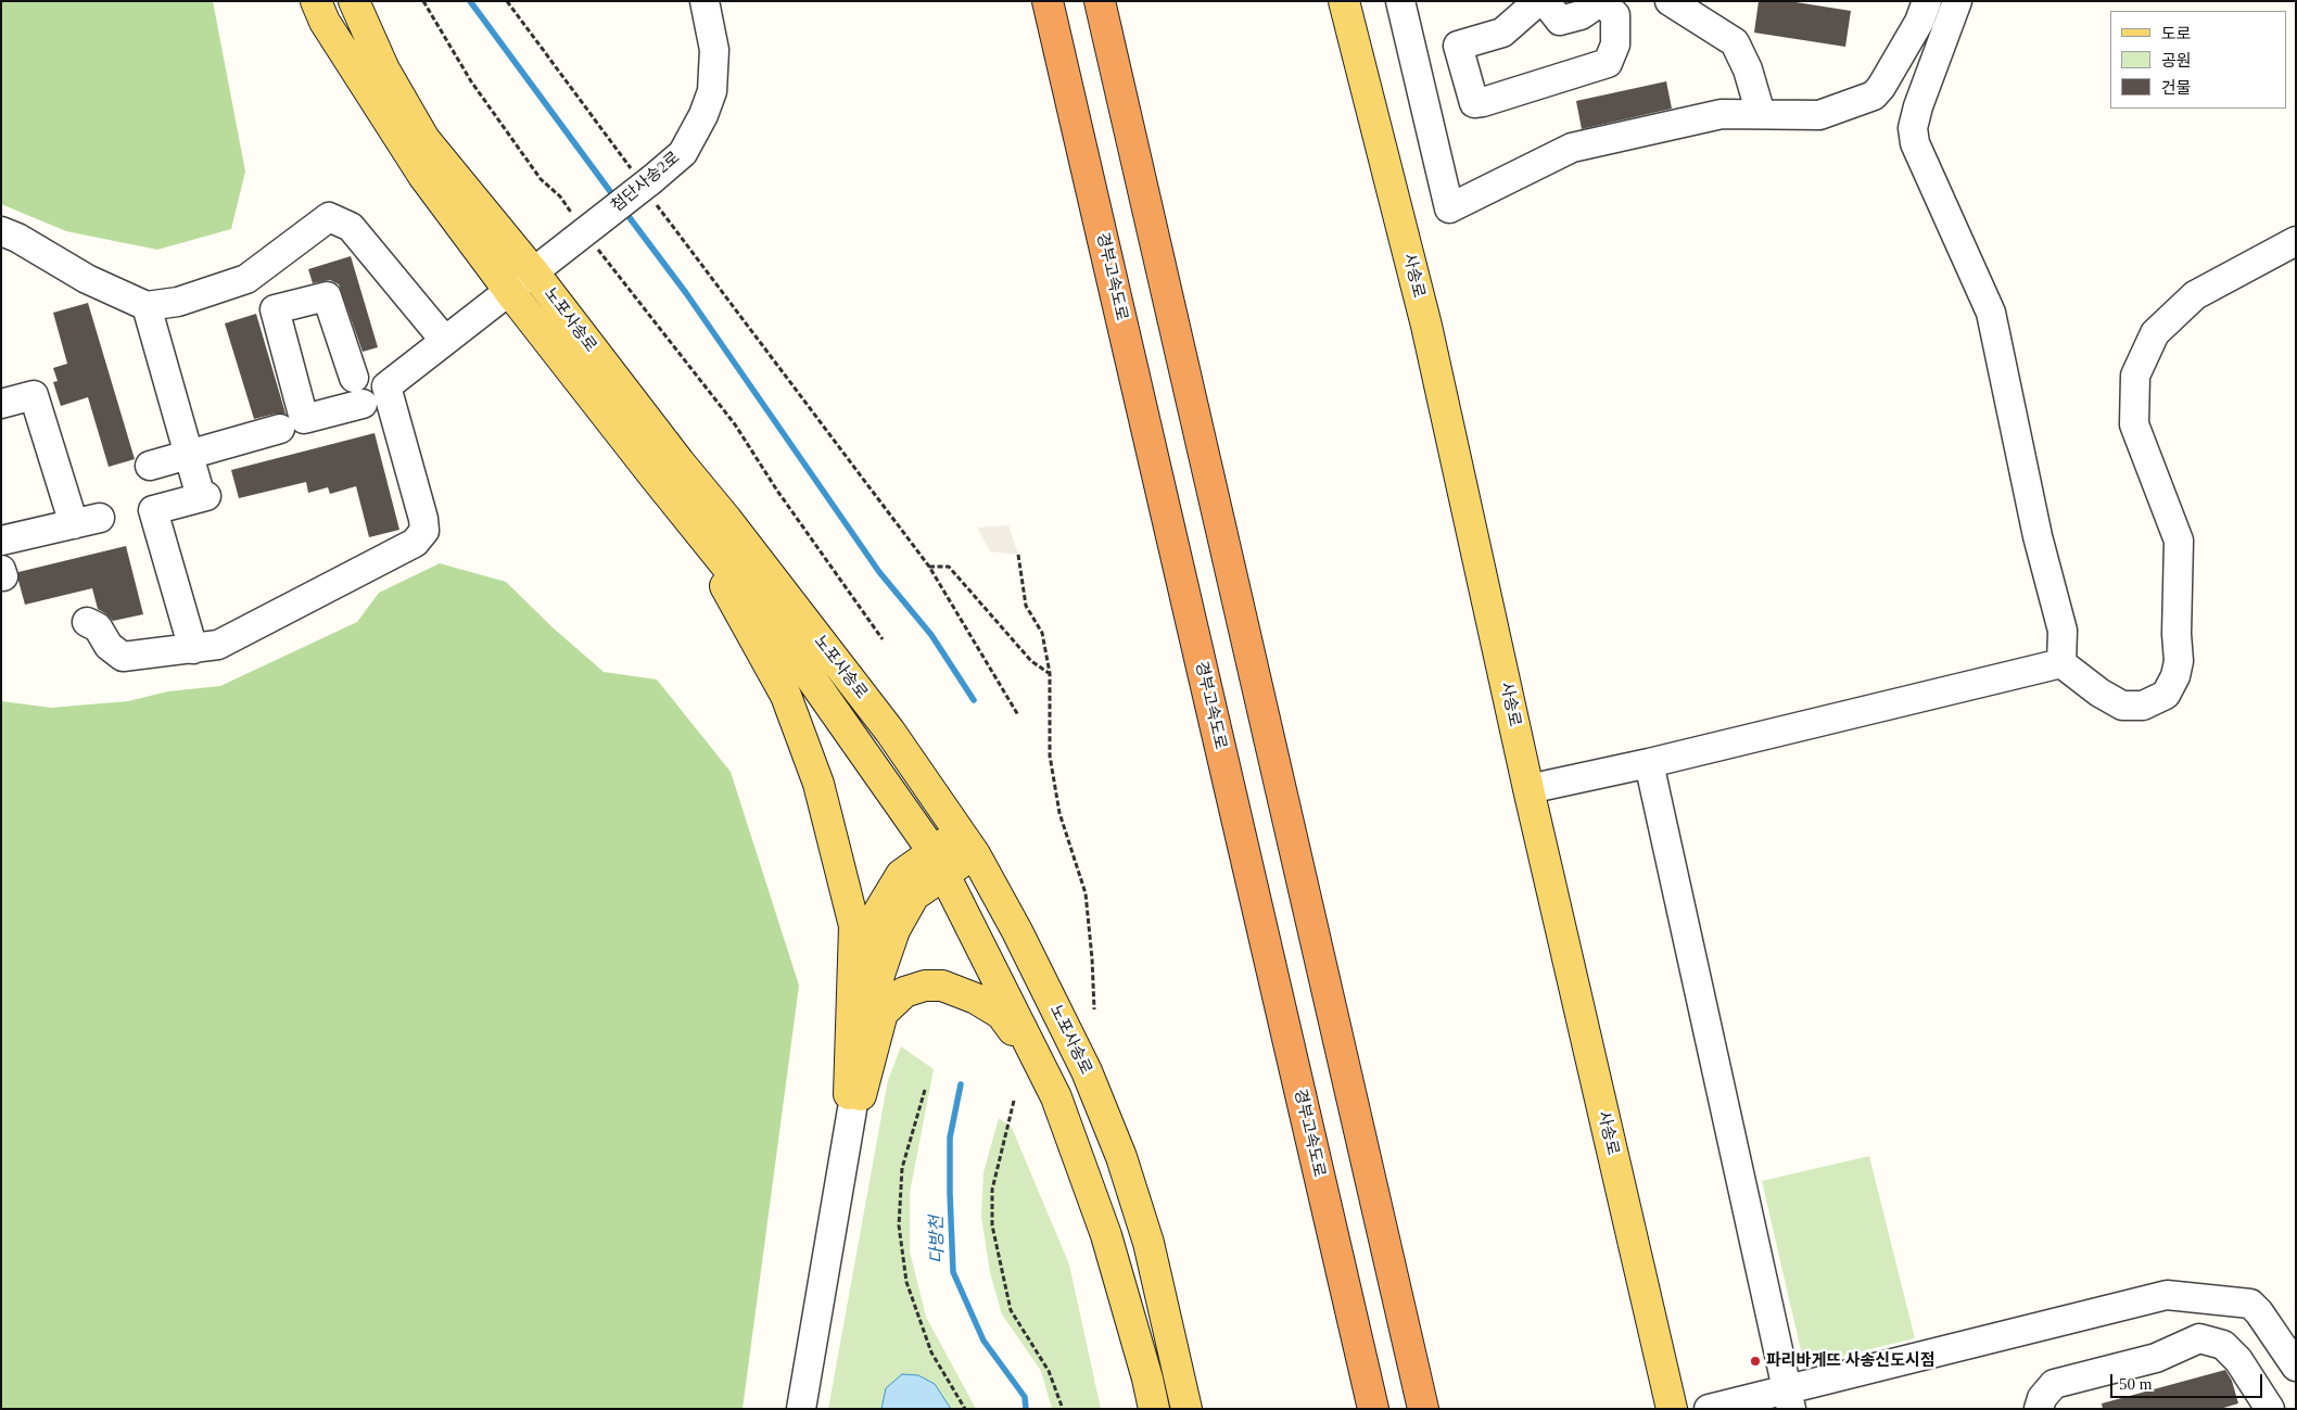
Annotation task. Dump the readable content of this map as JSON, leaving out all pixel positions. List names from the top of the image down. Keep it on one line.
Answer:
{"streets":{"highway":["경부고속도로"],"main road":["사송로","노포사송로"],"street":["첨단사송2로"]},"crossings":[["첨단사송2로","노포사송로"]],"water":["다방천"],"places":["파리바게뜨 사송신도시점"],"legend":["도로","공원","건물"],"scale_bar":"50 m"}
